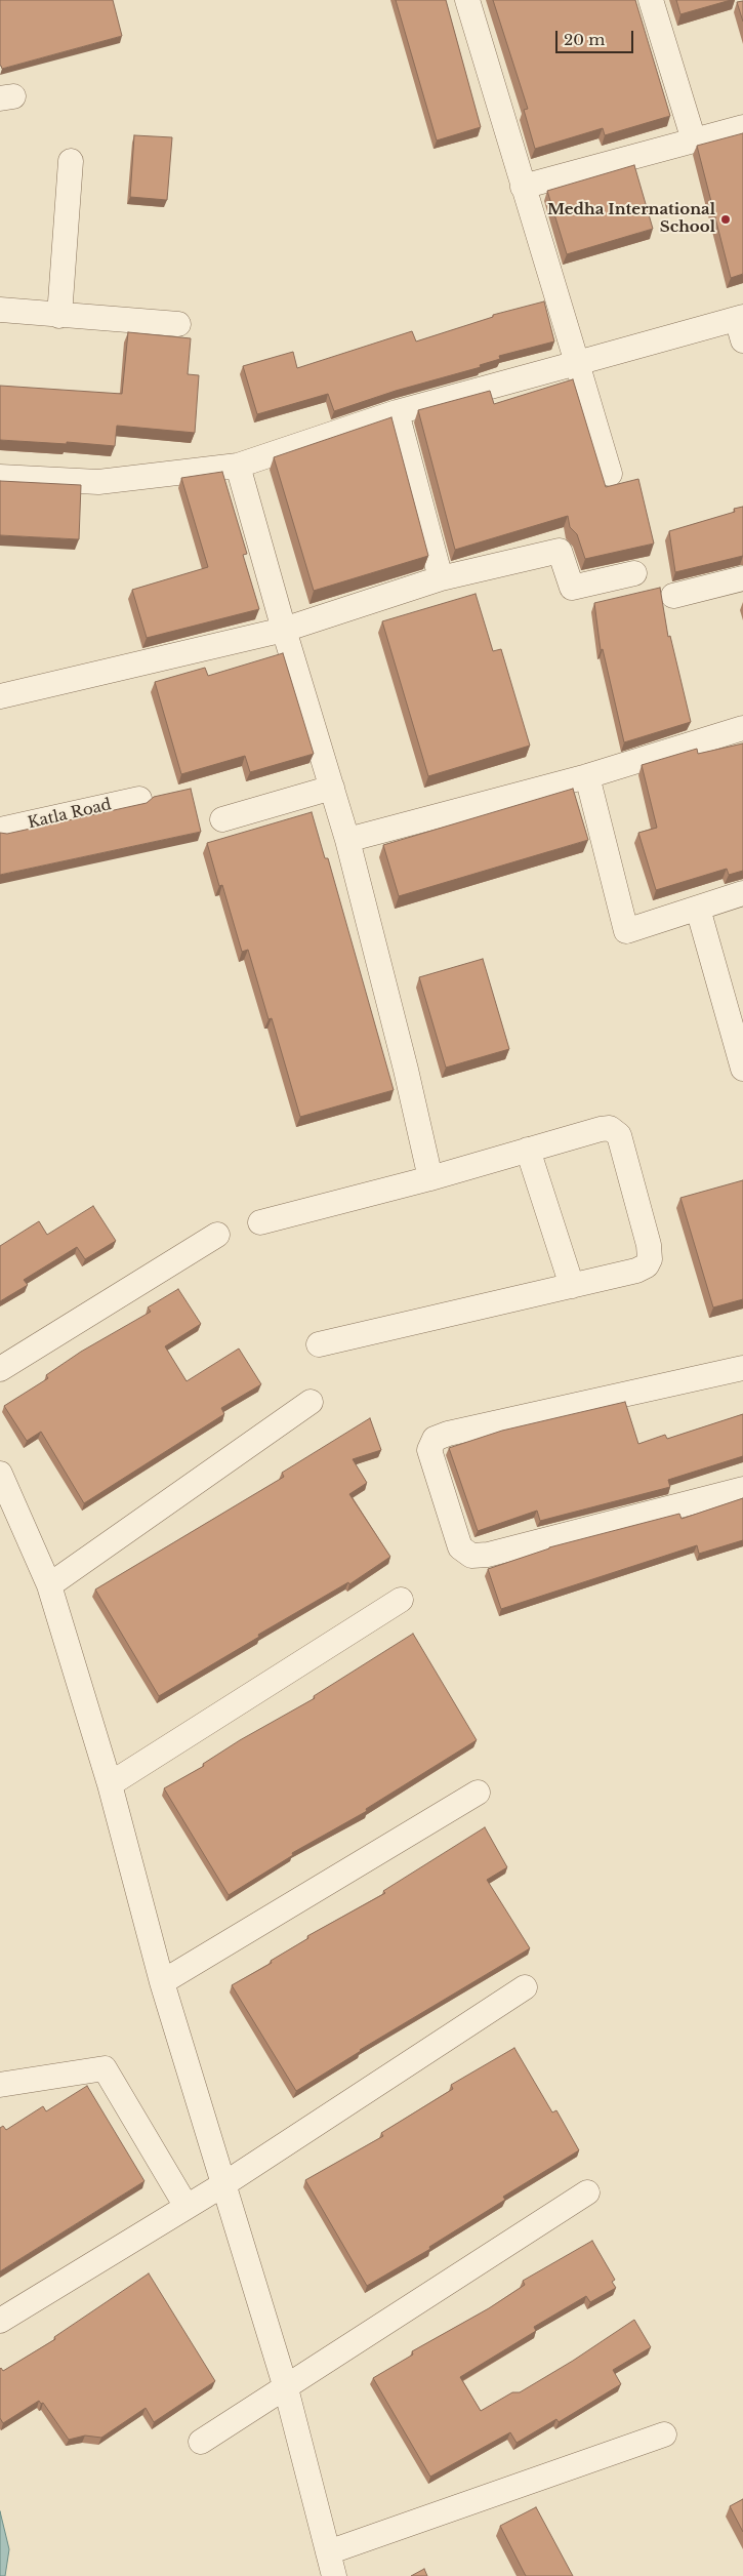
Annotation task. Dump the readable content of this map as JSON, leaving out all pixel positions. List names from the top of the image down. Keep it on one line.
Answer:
{"streets":{"street":["Katla Road"]},"places":["Medha International School"],"scale_bar":"20 m"}
